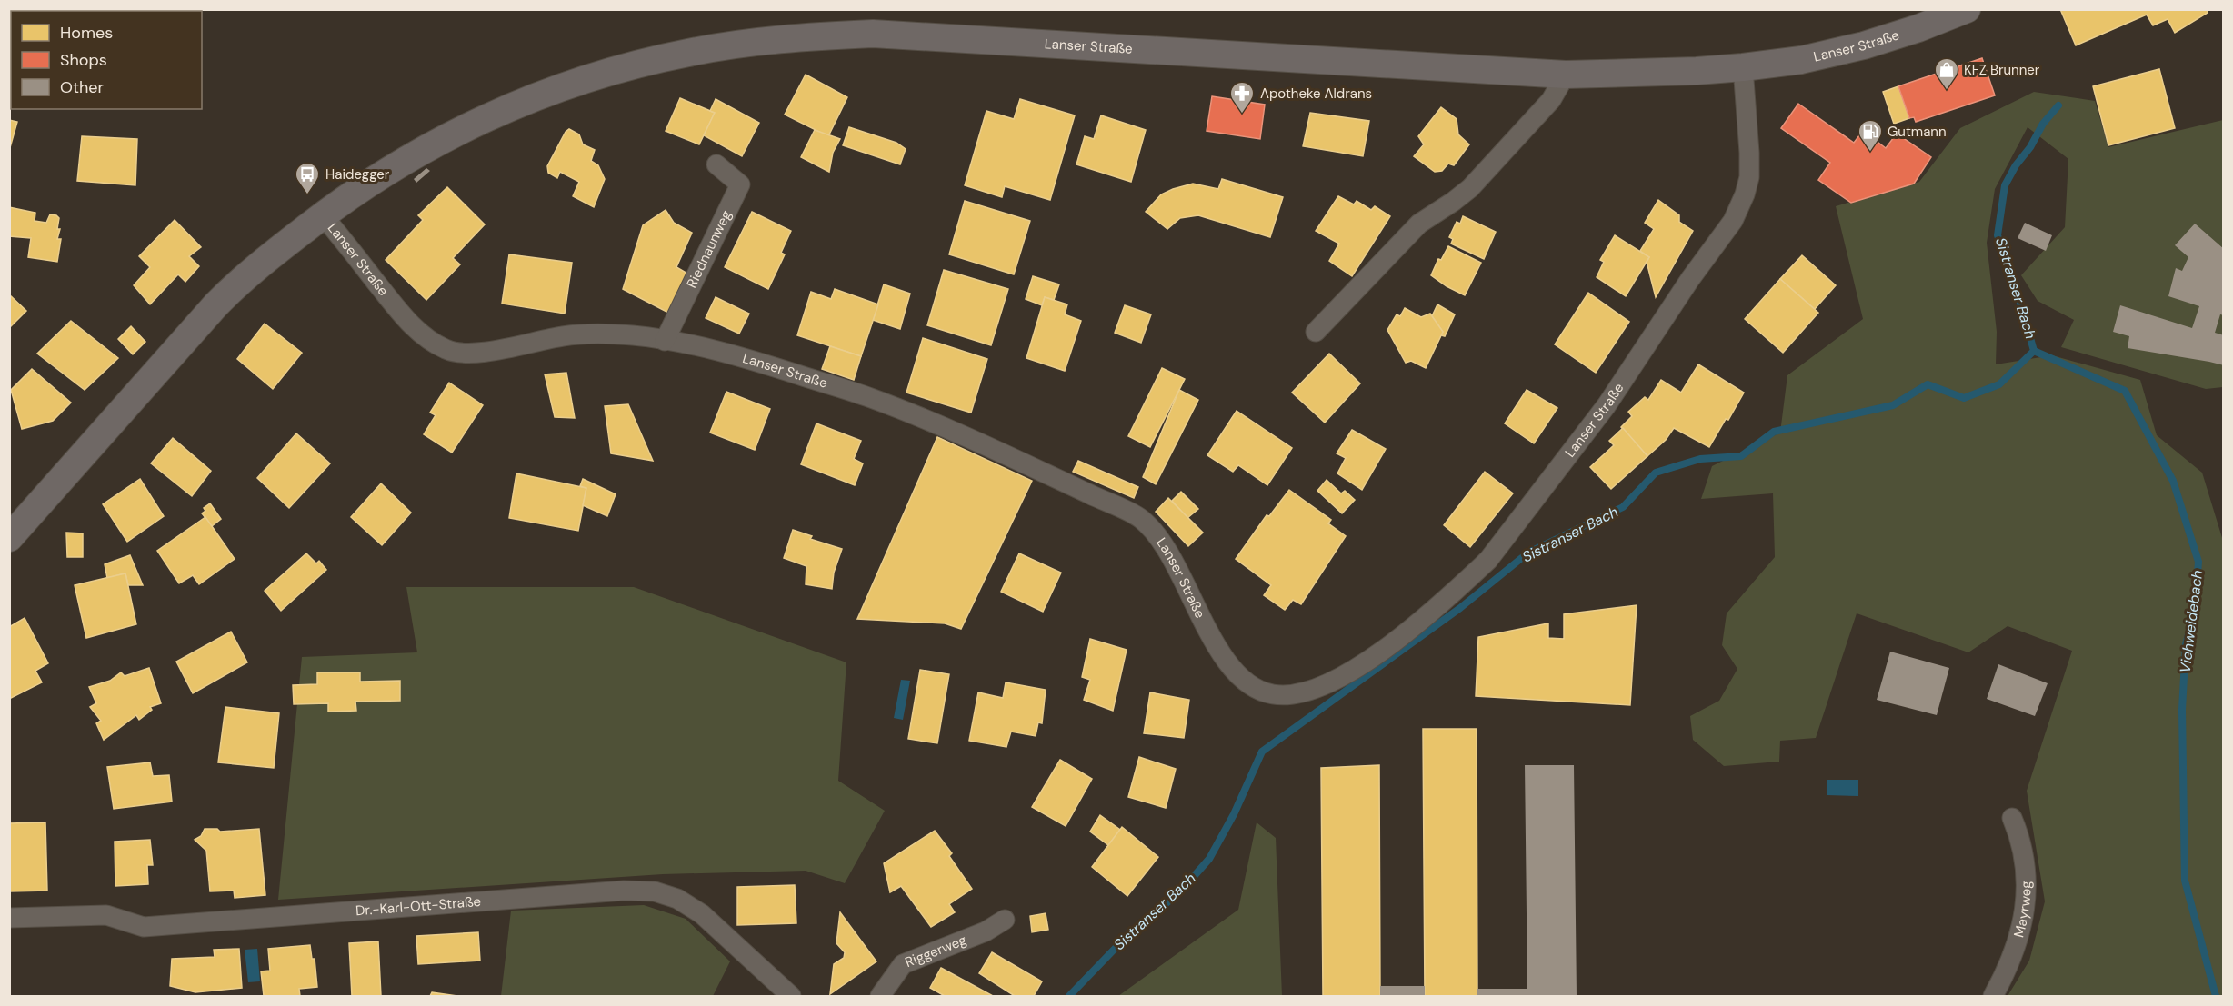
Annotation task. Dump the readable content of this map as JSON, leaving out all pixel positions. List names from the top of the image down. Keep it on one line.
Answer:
{"streets":{"main road":["Lanser Straße"],"street":["Riednaunweg","Dr.-Karl-Ott-Straße","Mayrweg","Riggerweg"]},"crossings":[["Lanser Straße","Riednaunweg"]],"water":["Sistranser Bach","Viehweidebach"],"places":{"shop":["KFZ Brunner"],"pharmacy":["Apotheke Aldrans"],"fuel station":["Gutmann"],"bus stop":["Haidegger"]},"legend":["Homes","Shops","Other"]}
